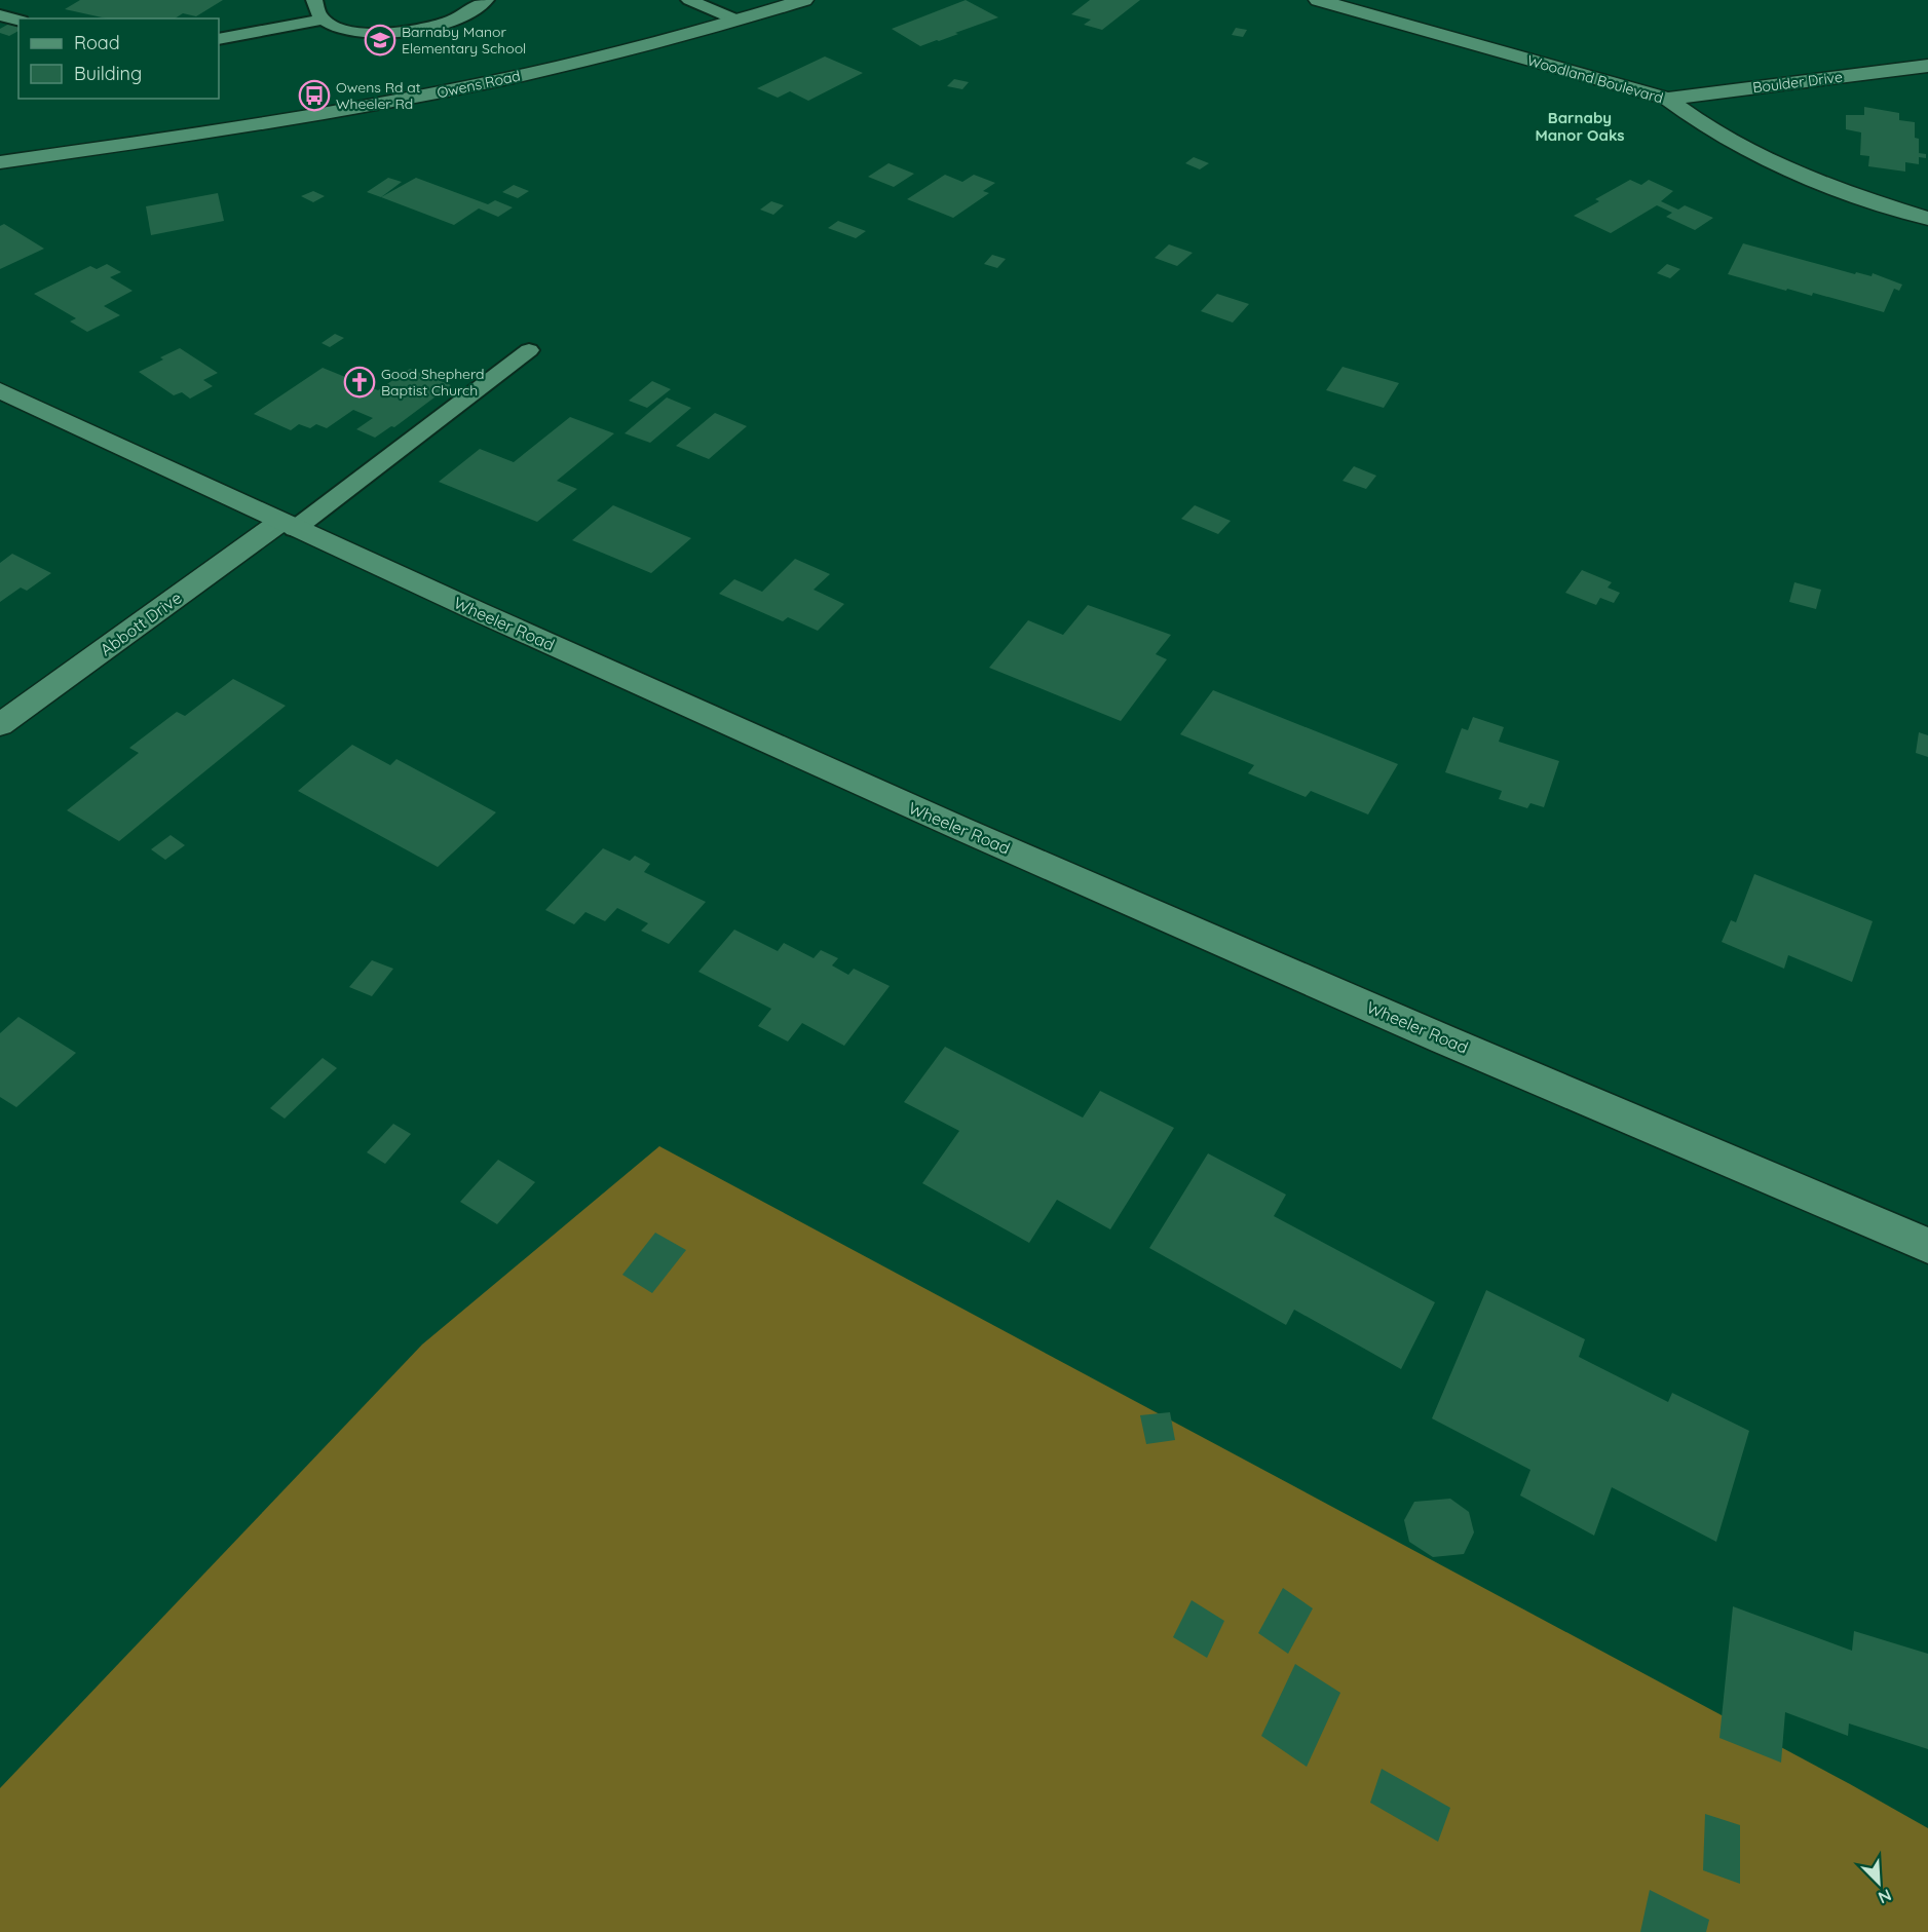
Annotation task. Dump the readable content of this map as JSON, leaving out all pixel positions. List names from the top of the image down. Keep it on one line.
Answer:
{"streets":{"street":["Woodland Boulevard","Boulder Drive","Owens Road","Abbott Drive","Wheeler Road"]},"crossings":[["Woodland Boulevard","Boulder Drive"],["Abbott Drive","Wheeler Road"]],"districts":["Barnaby Manor Oaks"],"places":{"school or university":["Barnaby Manor Elementary School"],"bus stop":["Owens Rd at Wheeler Rd"],"church":["Good Shepherd Baptist Church"]},"legend":["Road","Building"],"north":"bottom right"}
